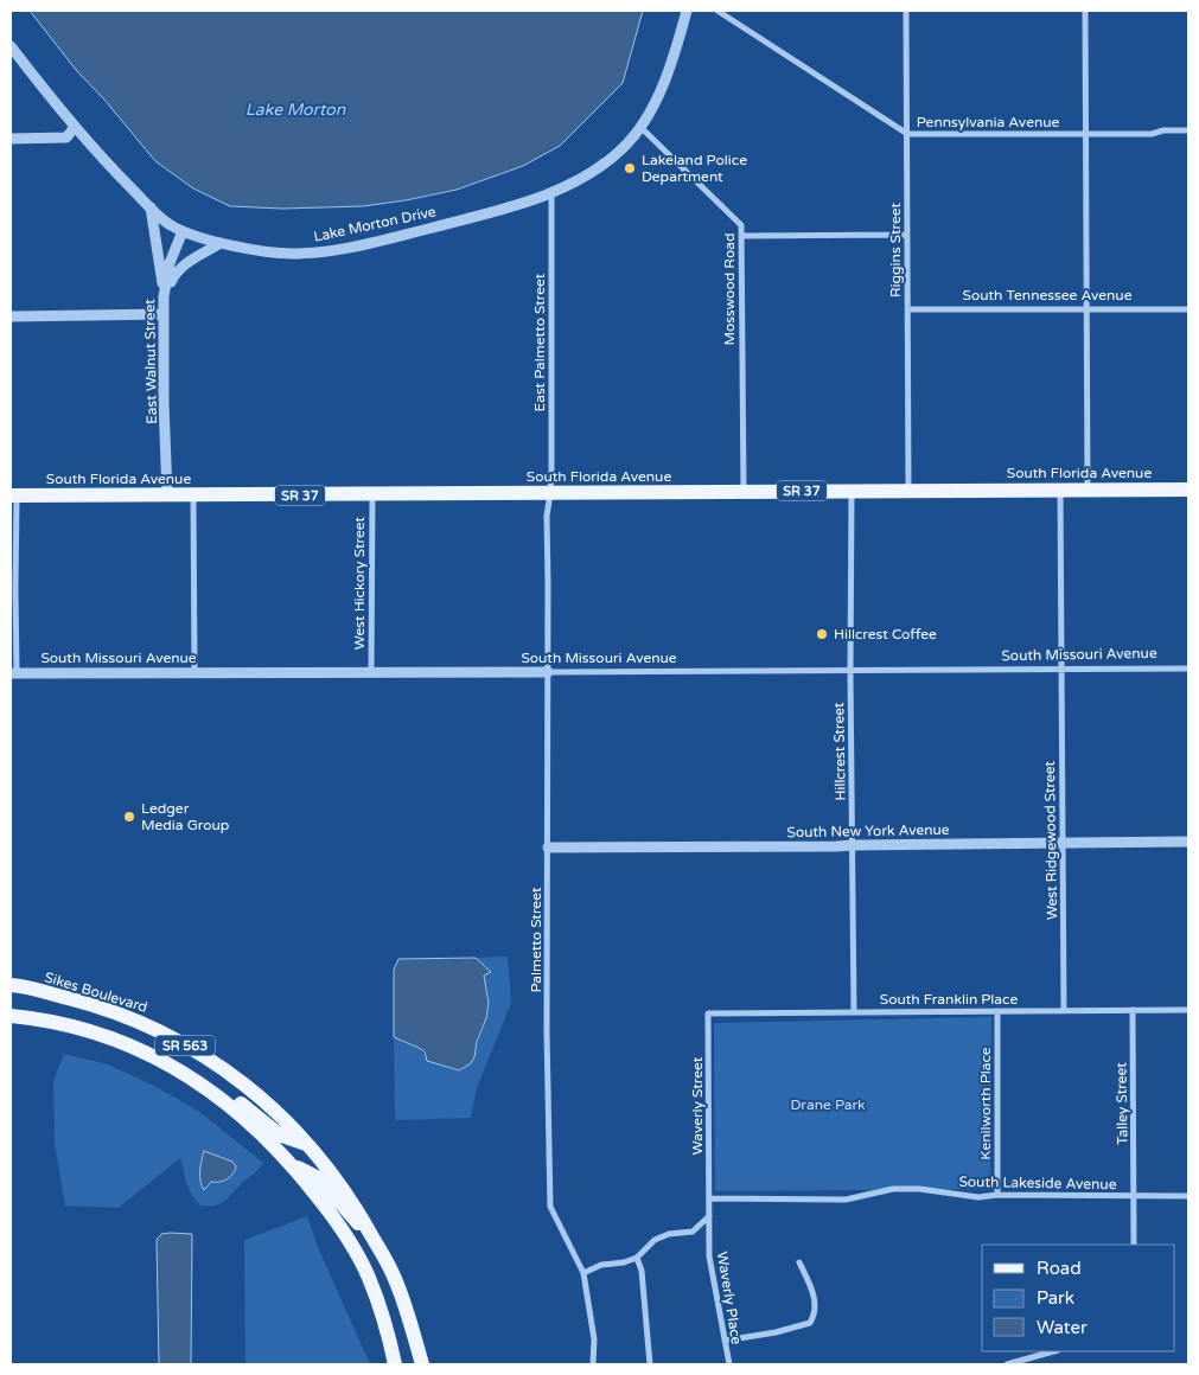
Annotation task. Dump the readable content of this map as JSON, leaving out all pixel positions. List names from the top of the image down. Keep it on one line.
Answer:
{"streets":{"main road":["South Florida Avenue","SR 37","Sikes Boulevard","SR 563"],"street":["Pennsylvania Avenue","Lake Morton Drive","Riggins Street","Mosswood Road","South Tennessee Avenue","East Palmetto Street","East Walnut Street","West Hickory Street","South Missouri Avenue","Hillcrest Street","South New York Avenue","West Ridgewood Street","Palmetto Street","South Franklin Place","Kenilworth Place","Talley Street","Waverly Street","South Lakeside Avenue","Waverly Place"]},"crossings":[["Pennsylvania Avenue","Riggins Street"],["Lake Morton Drive","Mosswood Road"],["Lake Morton Drive","East Palmetto Street"],["Lake Morton Drive","East Walnut Street"],["Riggins Street","South Tennessee Avenue"],["Riggins Street","South Florida Avenue"],["Mosswood Road","South Florida Avenue"],["East Palmetto Street","South Florida Avenue"],["East Palmetto Street","South Missouri Avenue"],["East Palmetto Street","Palmetto Street"],["East Walnut Street","South Florida Avenue"],["South Florida Avenue","West Hickory Street"],["South Florida Avenue","Hillcrest Street"],["South Florida Avenue","West Ridgewood Street"],["West Hickory Street","South Missouri Avenue"],["South Missouri Avenue","Hillcrest Street"],["South Missouri Avenue","West Ridgewood Street"],["South Missouri Avenue","Palmetto Street"],["Hillcrest Street","South New York Avenue"],["Hillcrest Street","South Franklin Place"],["South New York Avenue","West Ridgewood Street"],["South New York Avenue","Palmetto Street"],["West Ridgewood Street","South Franklin Place"],["South Franklin Place","Kenilworth Place"],["South Franklin Place","Talley Street"],["South Franklin Place","Waverly Street"],["Kenilworth Place","South Lakeside Avenue"],["Talley Street","South Lakeside Avenue"],["Waverly Street","South Lakeside Avenue"],["Waverly Street","Waverly Place"],["South Lakeside Avenue","Waverly Place"]],"water":["Lake Morton"],"parks":["Drane Park"],"places":["Lakeland Police Department","Hillcrest Coffee","Ledger Media Group"],"legend":["Road","Park","Water"]}
